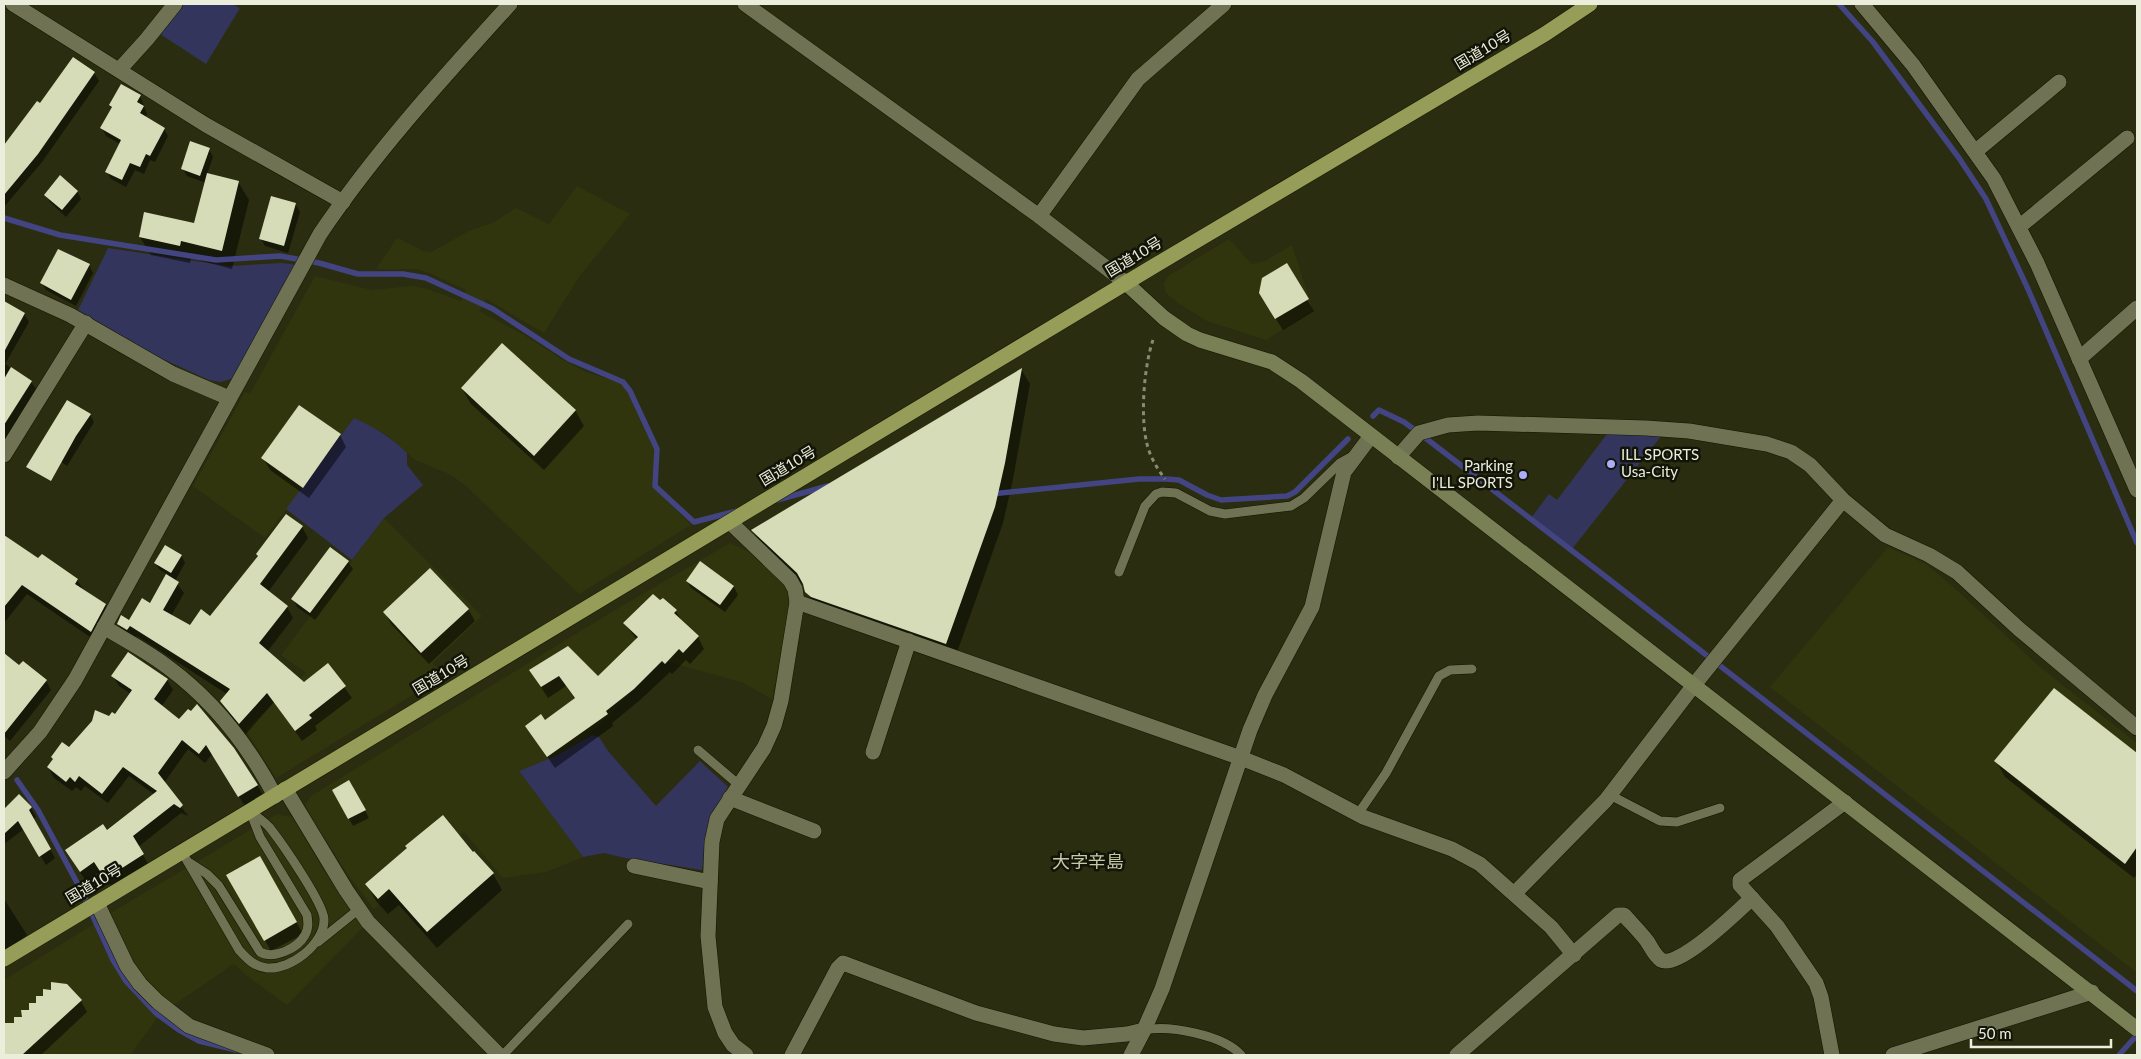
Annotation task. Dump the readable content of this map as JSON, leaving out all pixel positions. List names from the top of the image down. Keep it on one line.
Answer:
{"streets":{"highway":["国道10号"]},"districts":["大字辛島"],"places":["ILL SPORTS Usa-City","Parking I'LL SPORTS"],"scale_bar":"50 m"}
